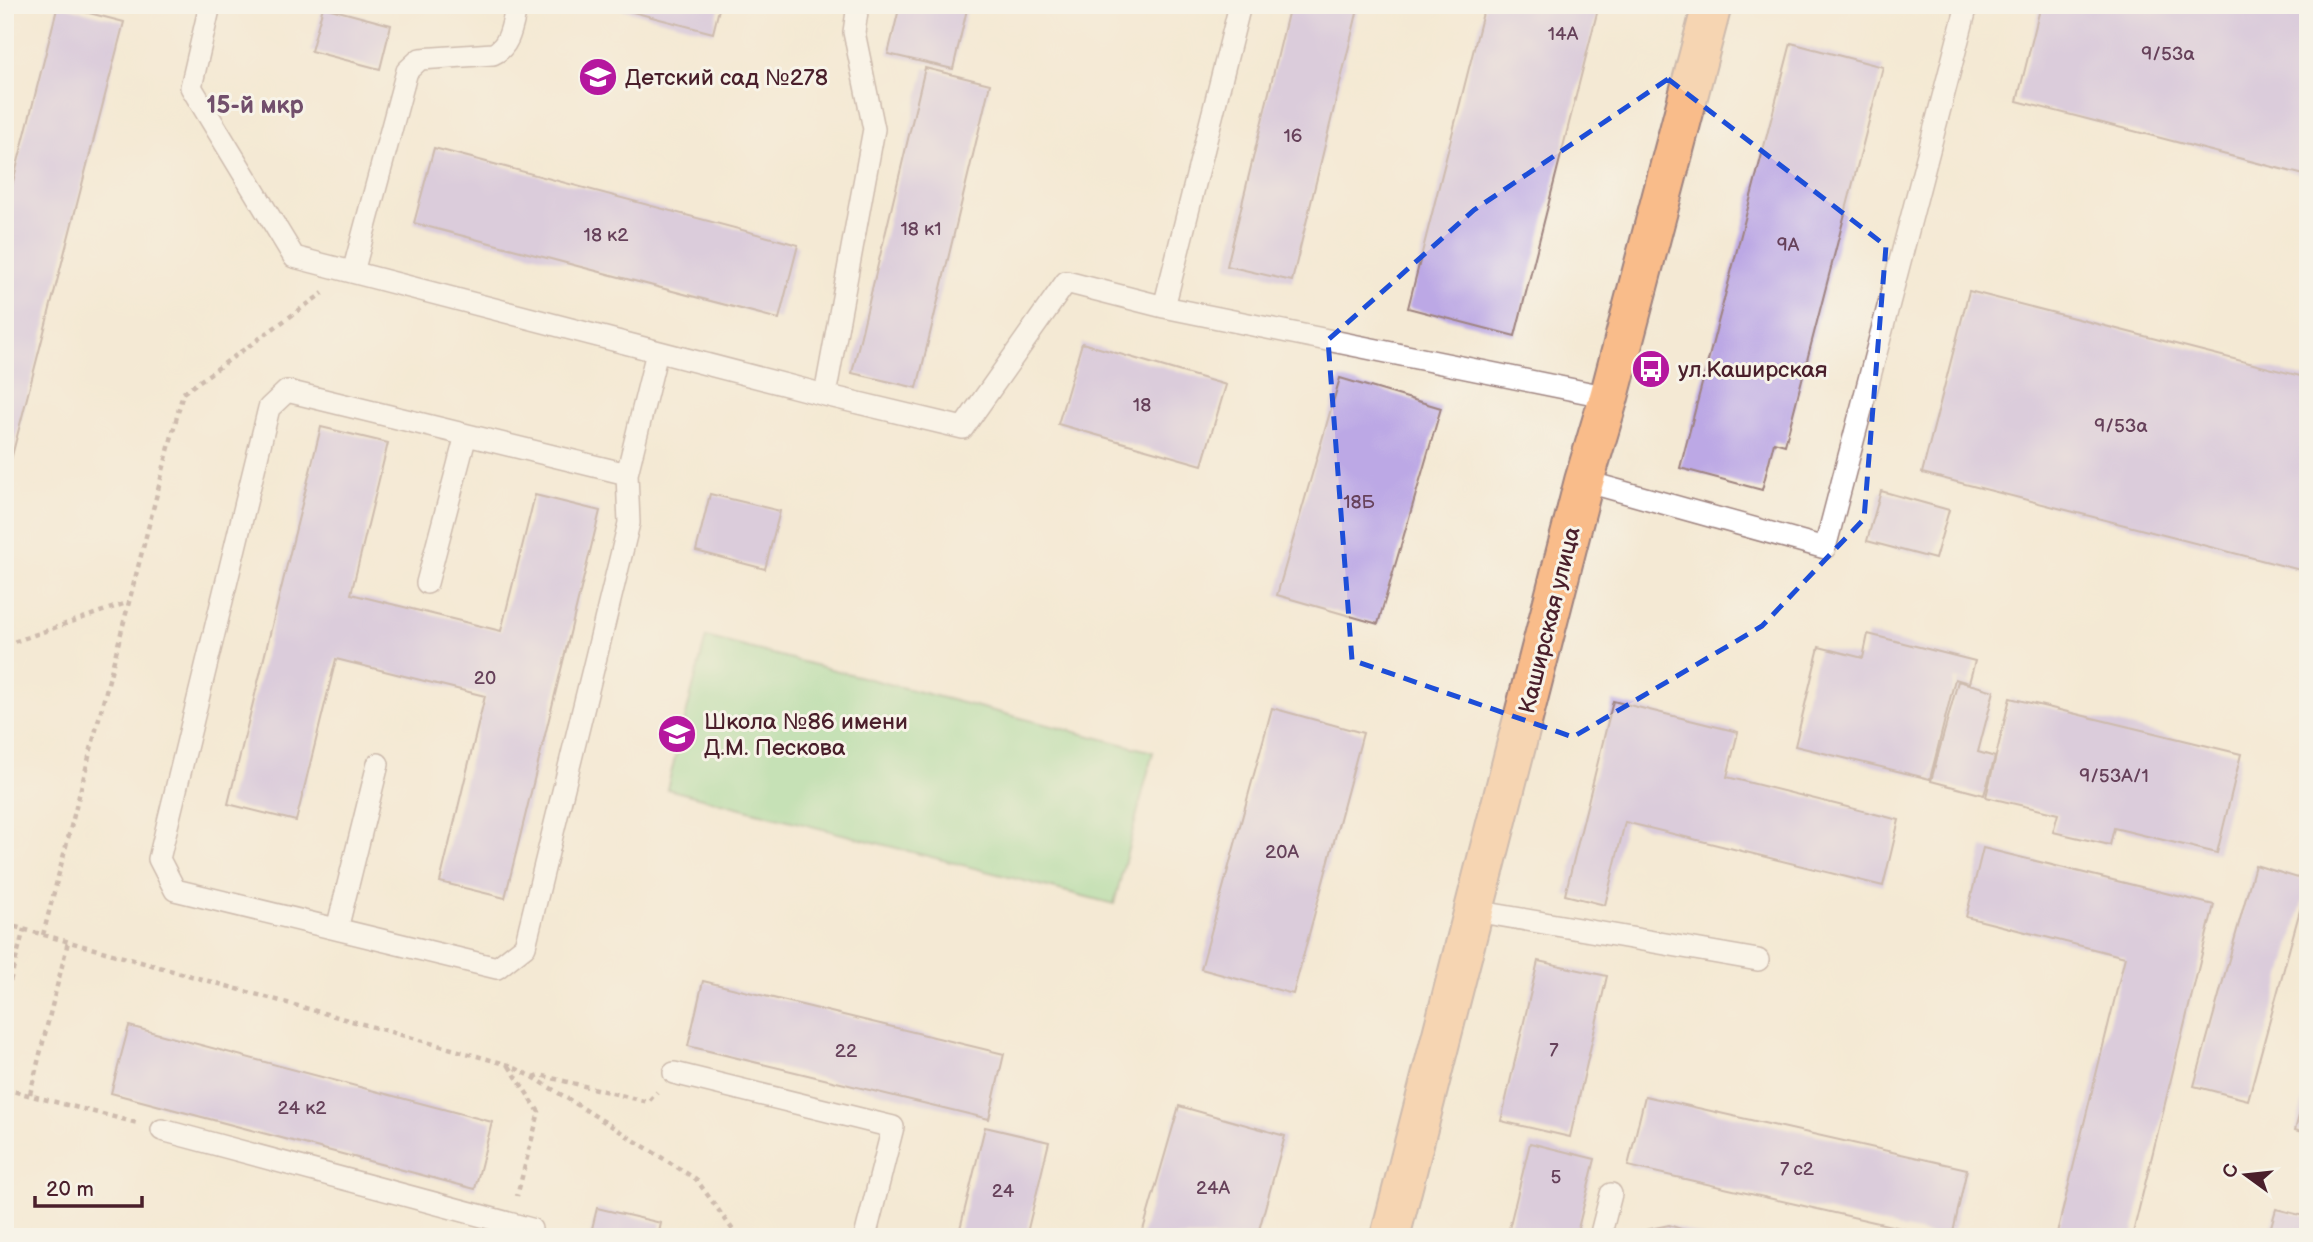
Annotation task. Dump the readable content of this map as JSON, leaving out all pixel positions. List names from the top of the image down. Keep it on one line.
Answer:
{"streets":{"main road":["Каширская улица"]},"districts":["15-й мкр"],"places":{"school or university":["Детский сад №278","Школа №86 имени Д.М. Пескова"],"bus stop":["ул.Каширская"]},"house_numbers":["14А","9/53а","16","18 к1","18 к2","9А","18","9/53а","18Б","20","9/53А/1","20А","7","22","24 к2","7 с2","5","24А","24"],"scale_bar":"20 m","north":"left"}
